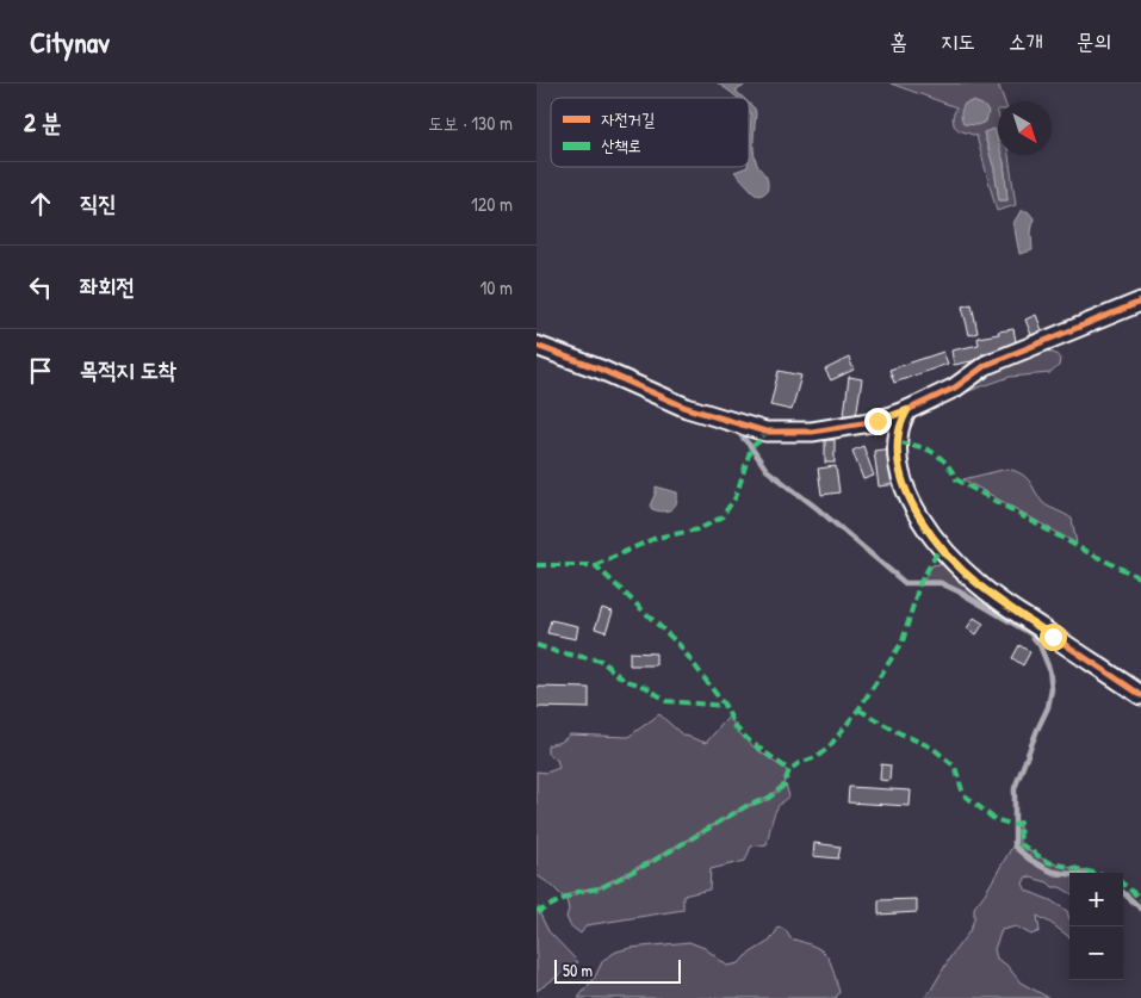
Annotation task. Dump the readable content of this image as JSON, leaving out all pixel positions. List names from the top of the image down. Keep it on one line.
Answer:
{"legend":["자전거길","산책로"],"scale_bar":"50 m","north":"bottom right","page":{"header":"Citynav","nav":["홈","지도","소개","문의"],"heading":["2 분","도보 · 130 m"],"list":[["직진","120 m"],["좌회전","10 m"],"목적지 도착"],"map_buttons":["+","−"],"scale":"50 m"}}
